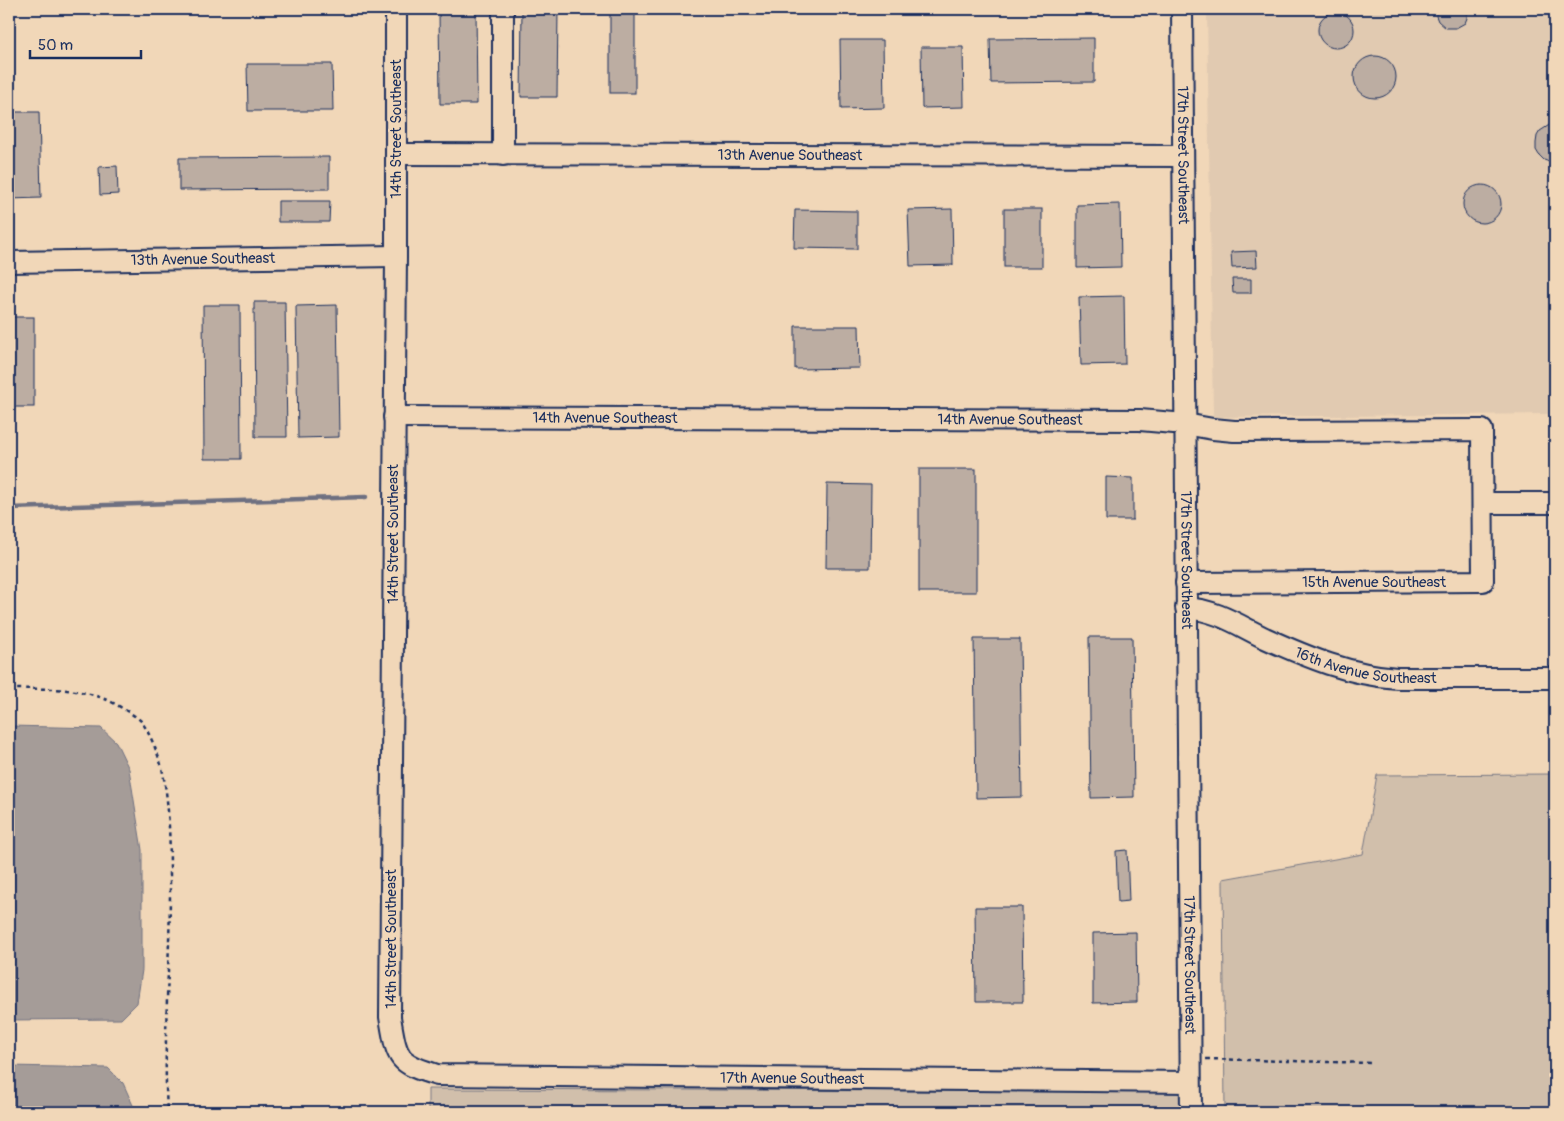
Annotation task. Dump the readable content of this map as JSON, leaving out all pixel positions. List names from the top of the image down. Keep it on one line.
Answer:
{"streets":{"street":["14th Street Southeast","13th Avenue Southeast","17th Street Southeast","14th Avenue Southeast","15th Avenue Southeast","16th Avenue Southeast","17th Avenue Southeast"]},"crossings":[["14th Street Southeast","13th Avenue Southeast"],["14th Street Southeast","14th Avenue Southeast"],["14th Street Southeast","17th Avenue Southeast"],["13th Avenue Southeast","17th Street Southeast"],["17th Street Southeast","14th Avenue Southeast"],["17th Street Southeast","15th Avenue Southeast"],["17th Street Southeast","16th Avenue Southeast"],["17th Street Southeast","17th Avenue Southeast"],["14th Avenue Southeast","15th Avenue Southeast"]],"scale_bar":"50 m"}
